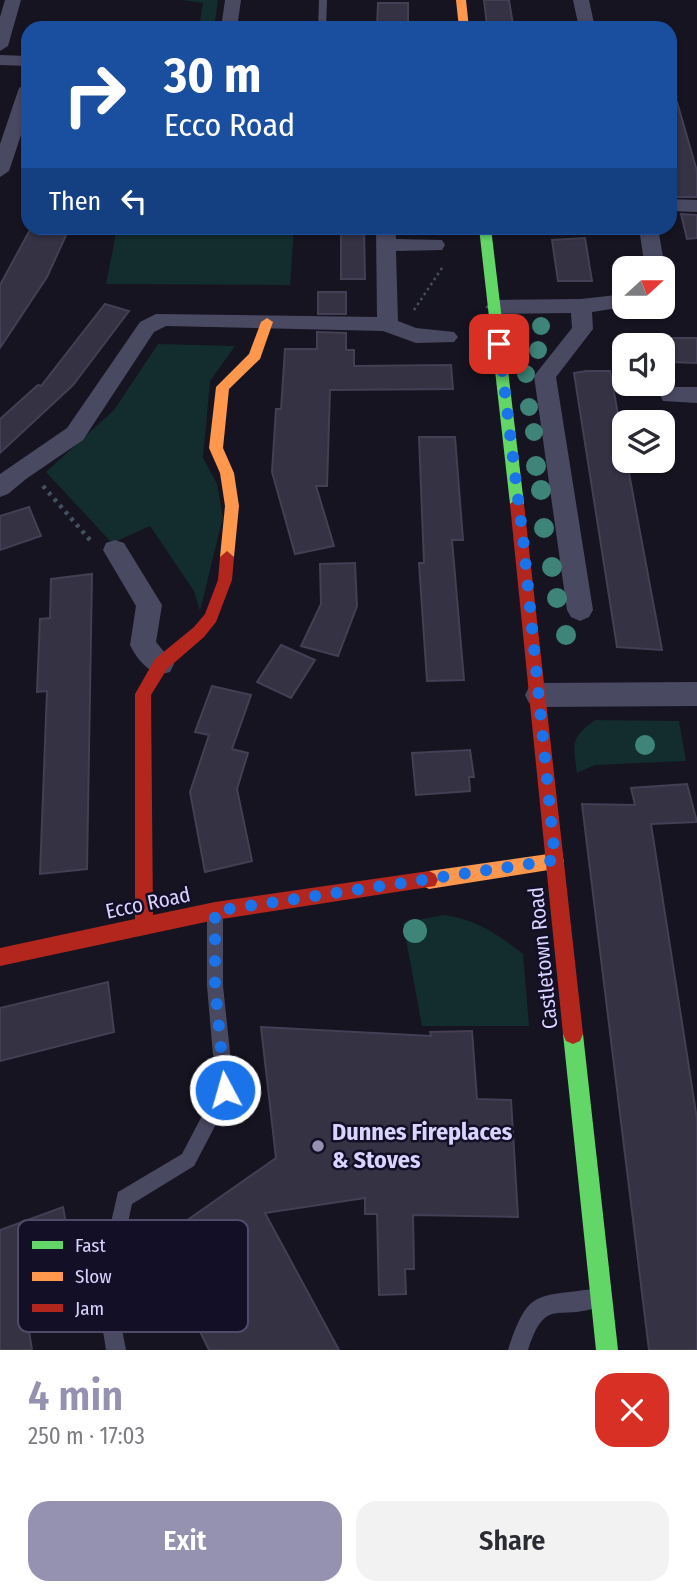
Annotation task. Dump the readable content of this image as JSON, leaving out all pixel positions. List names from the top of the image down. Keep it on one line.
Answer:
{"streets":{"main road":["Ecco Road","Castletown Road"]},"crossings":[["Ecco Road","Castletown Road"]],"places":["Dunnes Fireplaces & Stoves"],"legend":["Fast","Slow","Jam"],"north":"right","page":{"turn":["30 m","Ecco Road"],"then":"Then","heading":["4 min","250 m · 17:03"],"buttons":["Exit","Share"]}}
